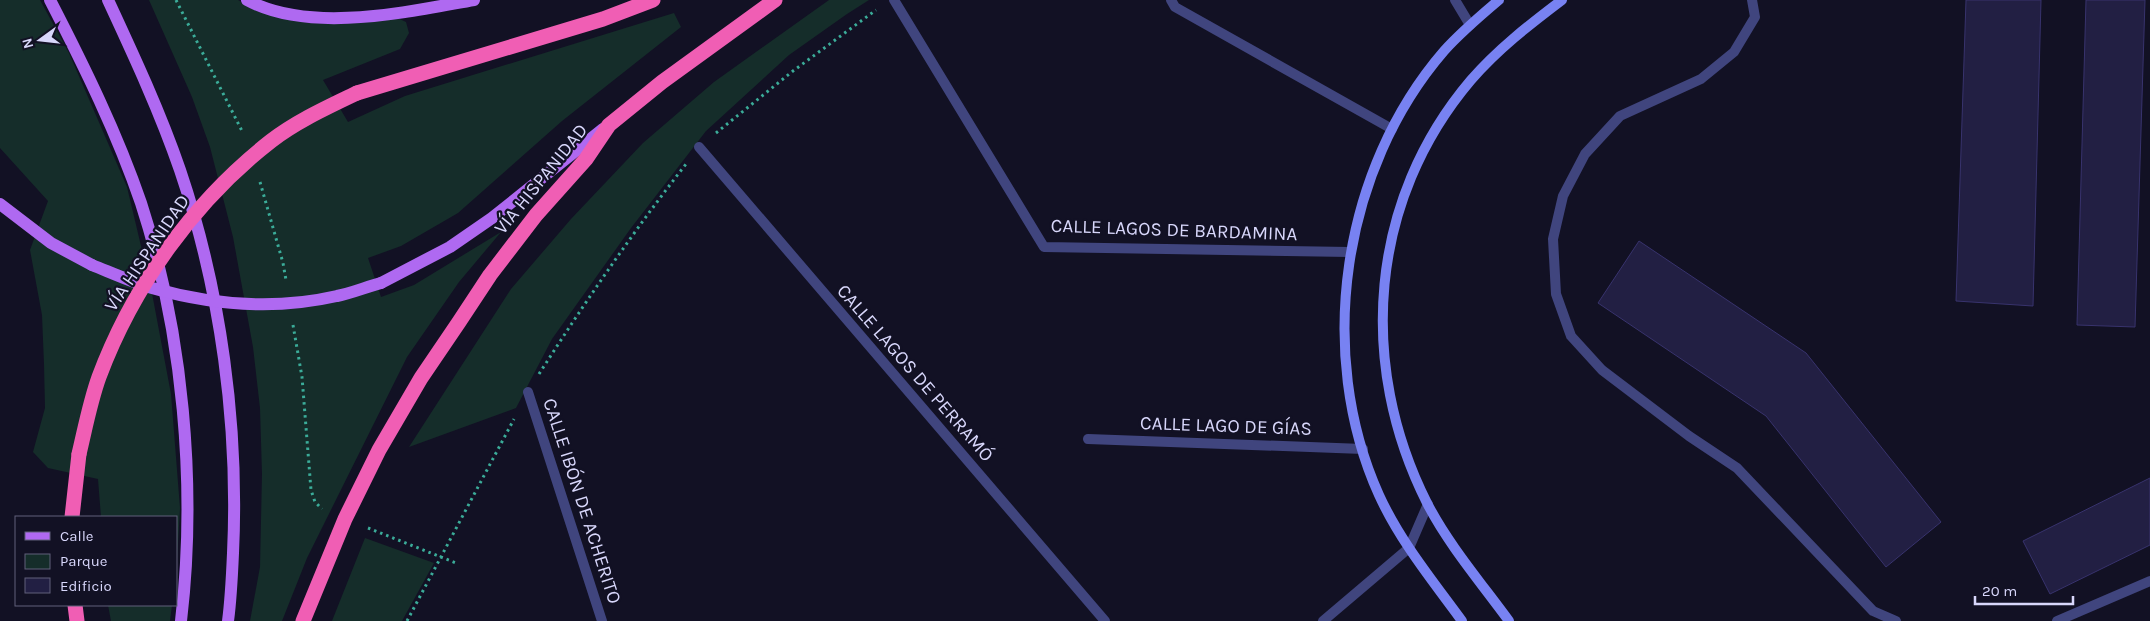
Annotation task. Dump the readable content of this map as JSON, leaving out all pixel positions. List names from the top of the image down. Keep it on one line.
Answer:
{"streets":{"highway":["VÍA HISPANIDAD"],"street":["CALLE LAGOS DE BARDAMINA","CALLE LAGOS DE PERRAMÓ","CALLE LAGO DE GÍAS","CALLE IBÓN DE ACHERITO"]},"legend":["Calle","Parque","Edificio"],"scale_bar":"20 m","north":"left"}
